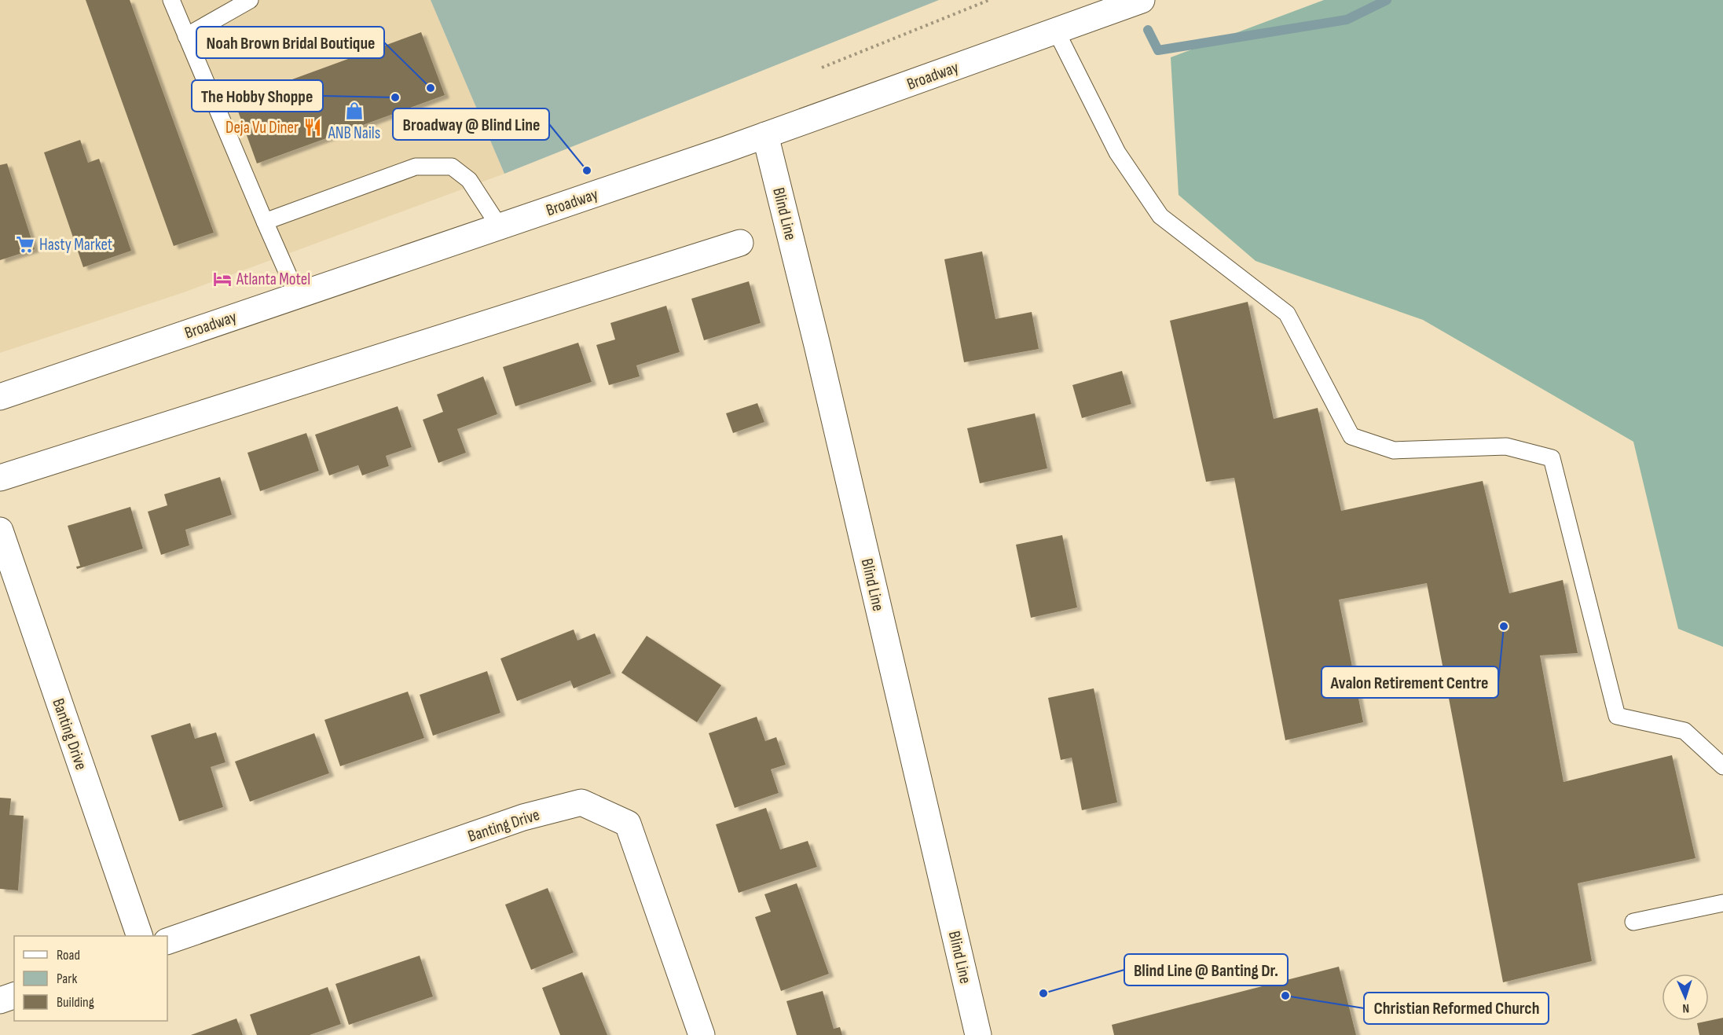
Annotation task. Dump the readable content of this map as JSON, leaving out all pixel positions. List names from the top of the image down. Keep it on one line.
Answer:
{"streets":{"street":["Broadway","Blind Line","Banting Drive"]},"crossings":[["Broadway","Blind Line"]],"places":{"other":["Noah Brown Bridal Boutique","The Hobby Shoppe","Broadway @ Blind Line","Avalon Retirement Centre","Blind Line @ Banting Dr.","Christian Reformed Church"],"shop":["ANB Nails"],"restaurant":["Deja Vu Diner"],"supermarket":["Hasty Market"],"hotel":["Atlanta Motel"]},"legend":["Road","Park","Building"],"north":"bottom"}
